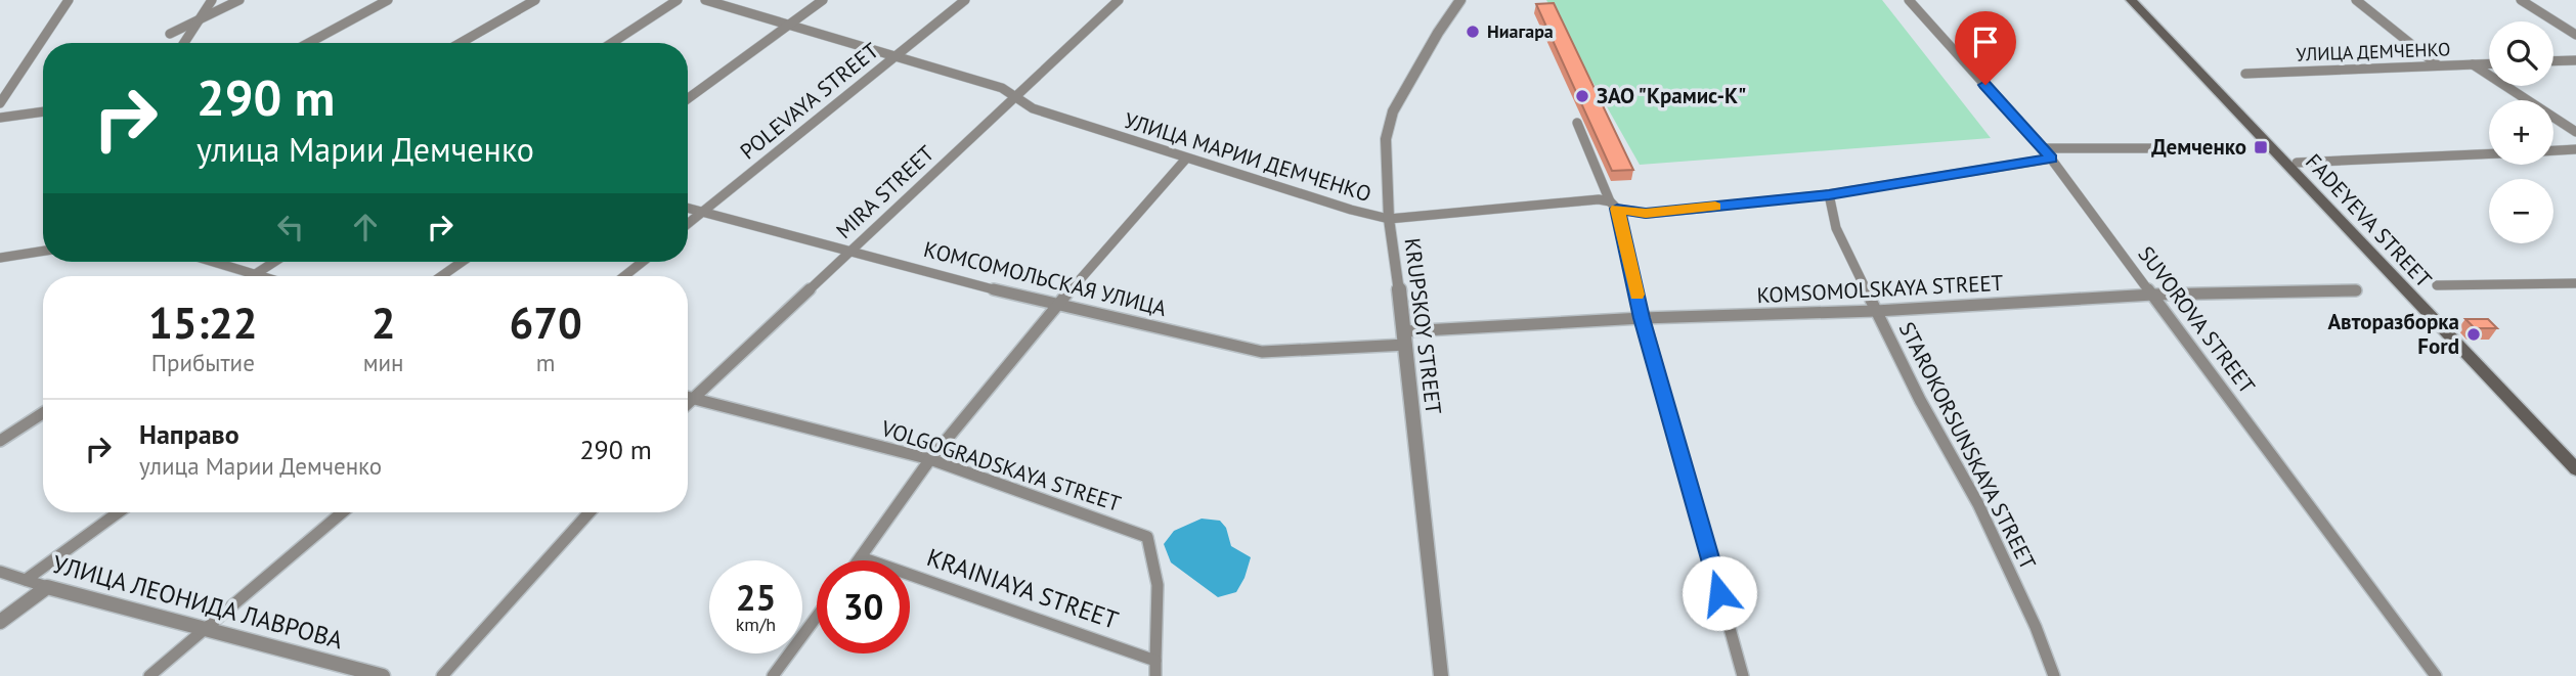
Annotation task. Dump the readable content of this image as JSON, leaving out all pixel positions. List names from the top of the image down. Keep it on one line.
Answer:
{"streets":{"main road":["FADEYEVA STREET"],"street":["УЛИЦА ДЕМЧЕНКО","POLEVAYA STREET","УЛИЦА МАРИИ ДЕМЧЕНКО","MIRA STREET","КОМСОМОЛЬСКАЯ УЛИЦА","KOMSOMOLSKAYA STREET","SUVOROVA STREET","KRUPSKOY STREET","STAROKORSUNSKAYA STREET","VOLGOGRADSKAYA STREET","KRAINIAYA STREET","УЛИЦА ЛЕОНИДА ЛАВРОВА"]},"crossings":[["POLEVAYA STREET","УЛИЦА МАРИИ ДЕМЧЕНКО"],["POLEVAYA STREET","КОМСОМОЛЬСКАЯ УЛИЦА"],["УЛИЦА МАРИИ ДЕМЧЕНКО","MIRA STREET"],["УЛИЦА МАРИИ ДЕМЧЕНКО","SUVOROVA STREET"],["УЛИЦА МАРИИ ДЕМЧЕНКО","KRUPSKOY STREET"],["УЛИЦА МАРИИ ДЕМЧЕНКО","STAROKORSUNSKAYA STREET"],["MIRA STREET","КОМСОМОЛЬСКАЯ УЛИЦА"],["КОМСОМОЛЬСКАЯ УЛИЦА","KOMSOMOLSKAYA STREET"],["КОМСОМОЛЬСКАЯ УЛИЦА","KRUPSKOY STREET"],["KOMSOMOLSKAYA STREET","SUVOROVA STREET"],["KOMSOMOLSKAYA STREET","KRUPSKOY STREET"],["KOMSOMOLSKAYA STREET","STAROKORSUNSKAYA STREET"],["VOLGOGRADSKAYA STREET","KRAINIAYA STREET"]],"places":{"other":["Ниагара","ЗАО \"Крамис-К\"","Авторазборка Ford"],"transit":["Демченко"]},"page":{"map_buttons":["+","−"],"turn":["290 m","улица Марии Демченко"],"eta":["15:22","Прибытие","2","мин","670","m"],"list":[{"name":"Направо","note":"улица Марии Демченко","value":"290 m"}],"speed":"25 km/h","limit":"30"}}
